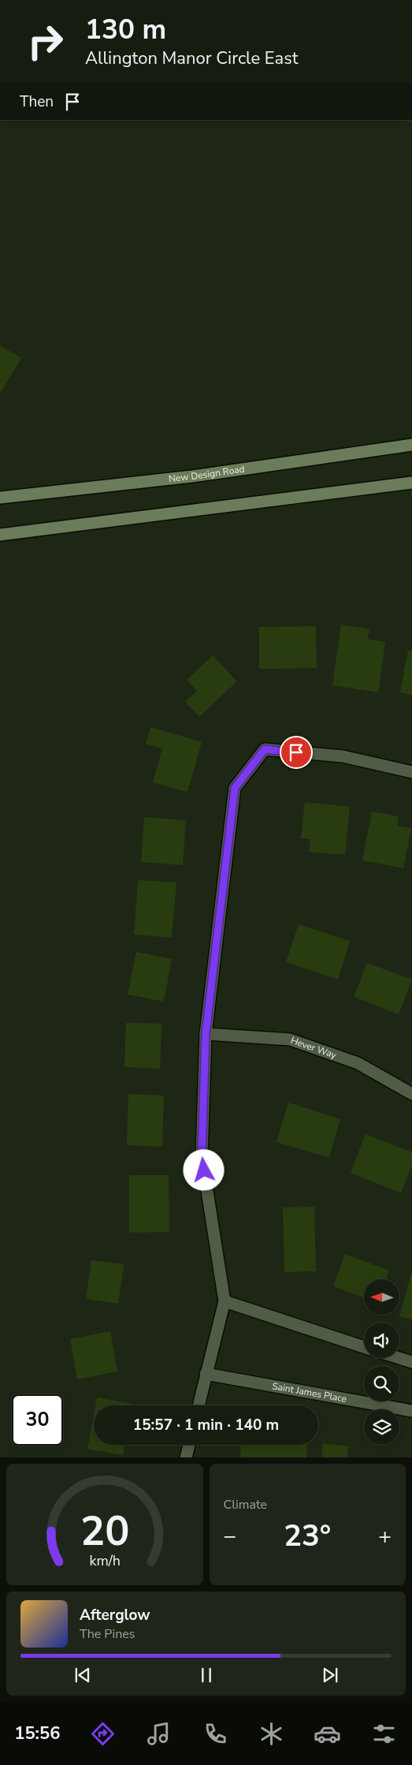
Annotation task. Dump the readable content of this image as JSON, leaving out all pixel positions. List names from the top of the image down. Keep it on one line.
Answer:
{"streets":{"main road":["New Design Road"],"street":["Hever Way","Saint James Place"]},"north":"left","page":{"turn":["130 m","Allington Manor Circle East"],"then":"Then","limit":"30","trip":"15:57 · 1 min · 140 m","tile":"Climate","heat":["−","23°","+"],"song":["Afterglow","The Pines"],"tabs":"15:56","gauge":["20","km/h"]}}
